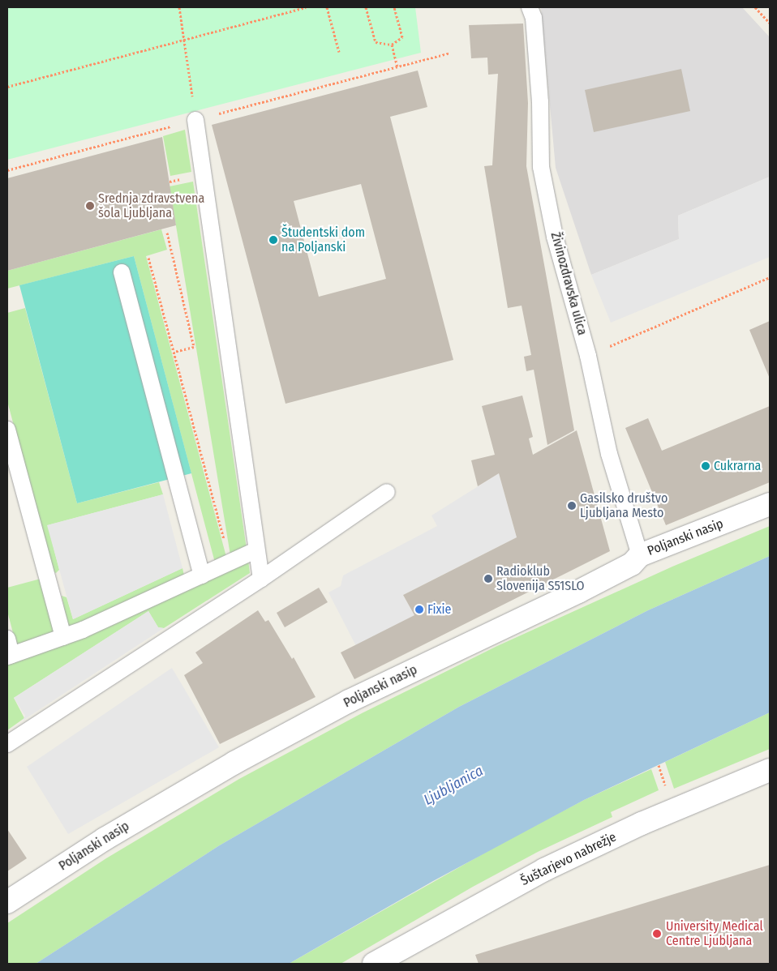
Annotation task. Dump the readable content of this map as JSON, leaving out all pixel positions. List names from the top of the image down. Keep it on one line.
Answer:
{"streets":{"street":["Poljanski nasip","Šuštarjevo nabrežje"],"lane":["Živinozdravska ulica"]},"crossings":[["Živinozdravska ulica","Poljanski nasip"]],"water":["Ljubljanica"],"places":["Srednja zdravstvena šola Ljubljana","Študentski dom na Poljanski","Cukrarna","Gasilsko društvo Ljubljana Mesto","Radioklub Slovenija S51SLO","Fixie","University Medical Centre Ljubljana"]}
